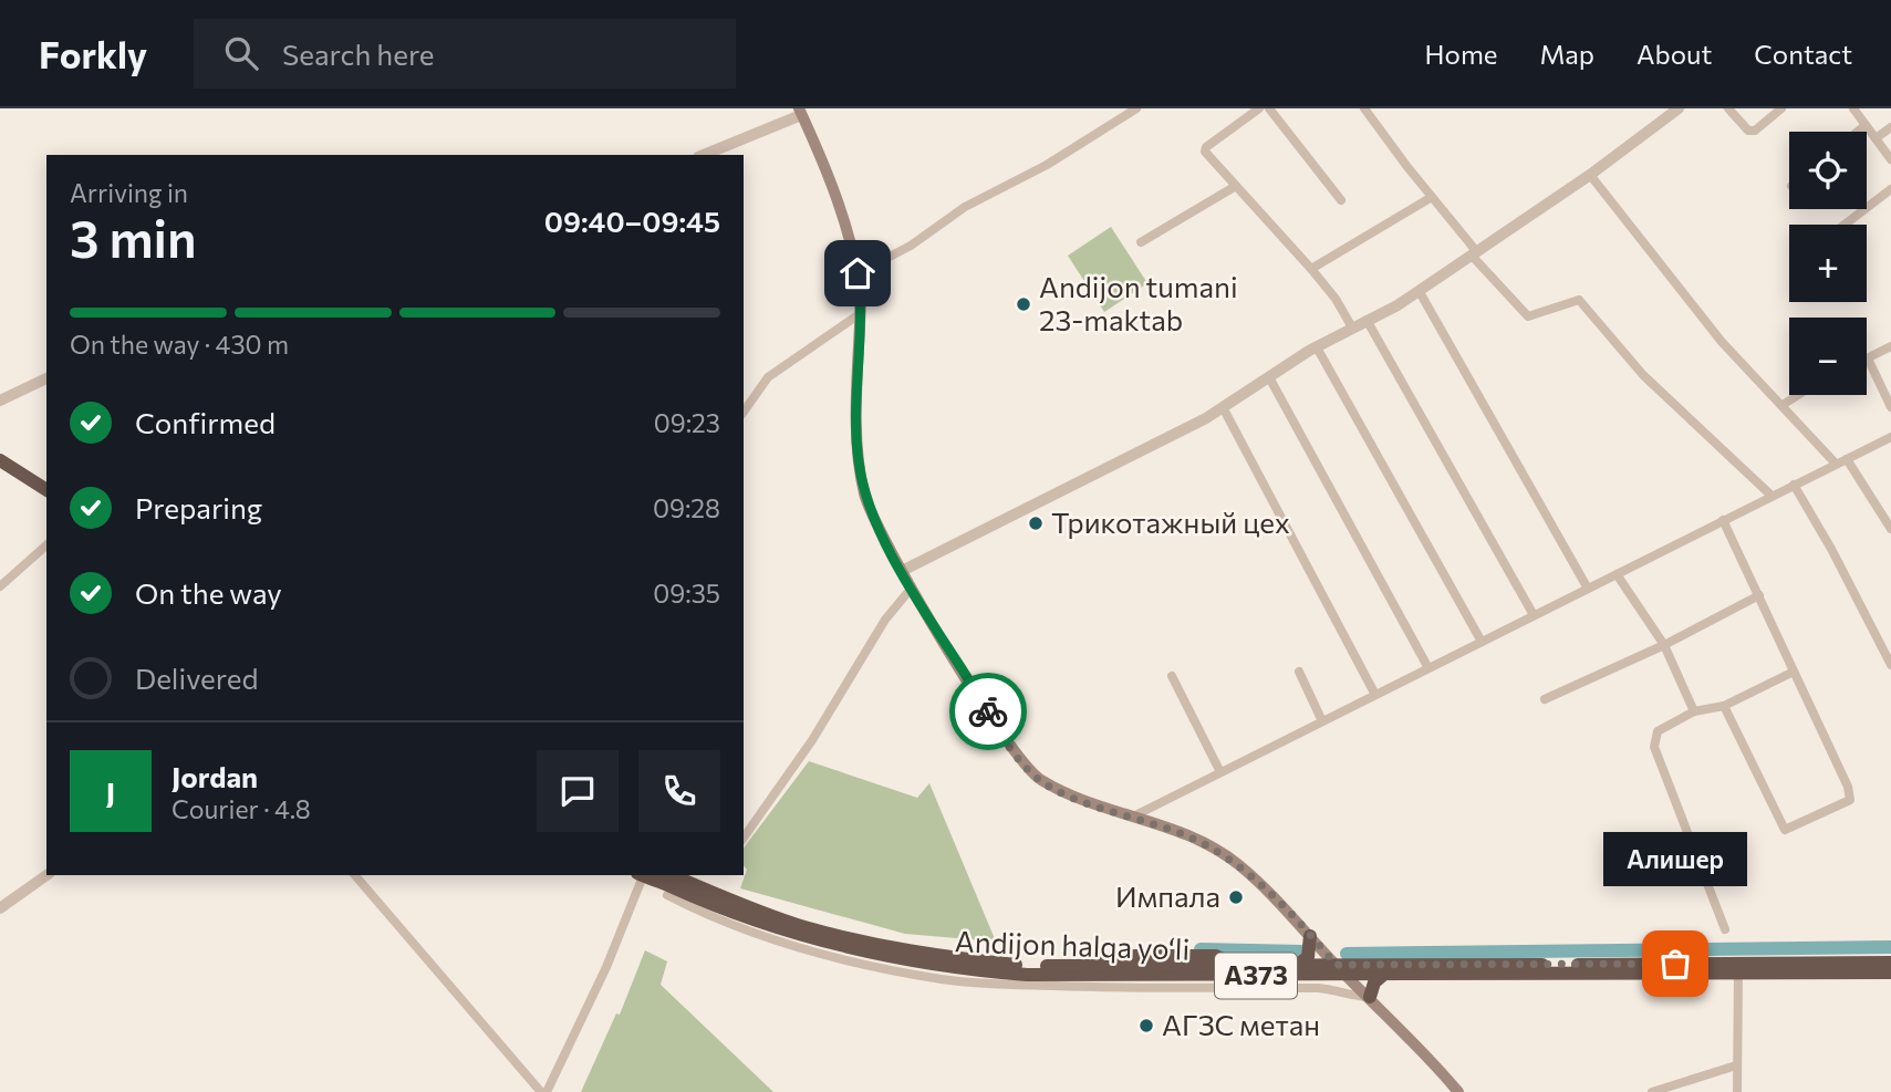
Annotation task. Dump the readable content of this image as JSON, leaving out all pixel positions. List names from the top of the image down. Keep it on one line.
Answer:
{"streets":{"highway":["Andijon halqa yo‘li","A373"]},"places":["Andijon tumani 23-maktab","Трикотажный цех","Импала","Алишер","АГЗС метан"],"page":{"header":"Forkly","search":"Search here","nav":["Home","Map","About","Contact"],"map_buttons":["+","−"],"heading":["3 min","Arriving in","09:40–09:45"],"panel":["Jordan","Courier · 4.8"],"bar":"On the way · 430 m","list":[["Confirmed","09:23"],["Preparing","09:28"],["On the way","09:35"],"Delivered"],"round":"J","bubble":"Алишер"}}
